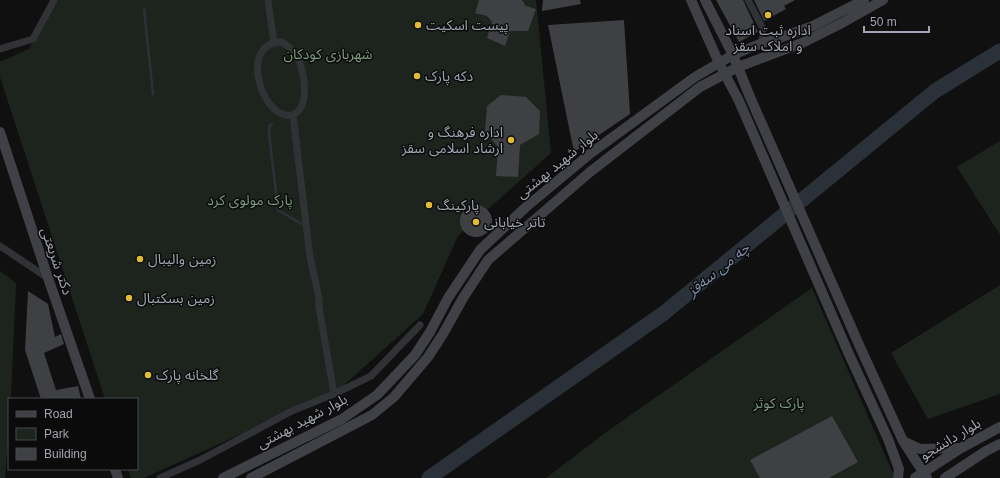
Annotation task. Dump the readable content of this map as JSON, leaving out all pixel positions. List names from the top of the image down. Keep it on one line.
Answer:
{"streets":{"main road":["بلوار شهید بهشتی","دکتر شریعتی","بلوار دانشجو"]},"water":["چە می سەقز"],"parks":["شهربازی کودکان","پارک مولوی کرد","پارک کوثر"],"places":["اداره ثبت اسناد و املاک سقز","پیست اسکیت","دکه پارک","اداره فرهنگ و ارشاد اسلامی سقز","پارکینگ","تاتر خیابانی","زمین والیبال","زمین بسکتبال","گلخانه پارک"],"legend":["Road","Park","Building"],"scale_bar":"50 m"}
